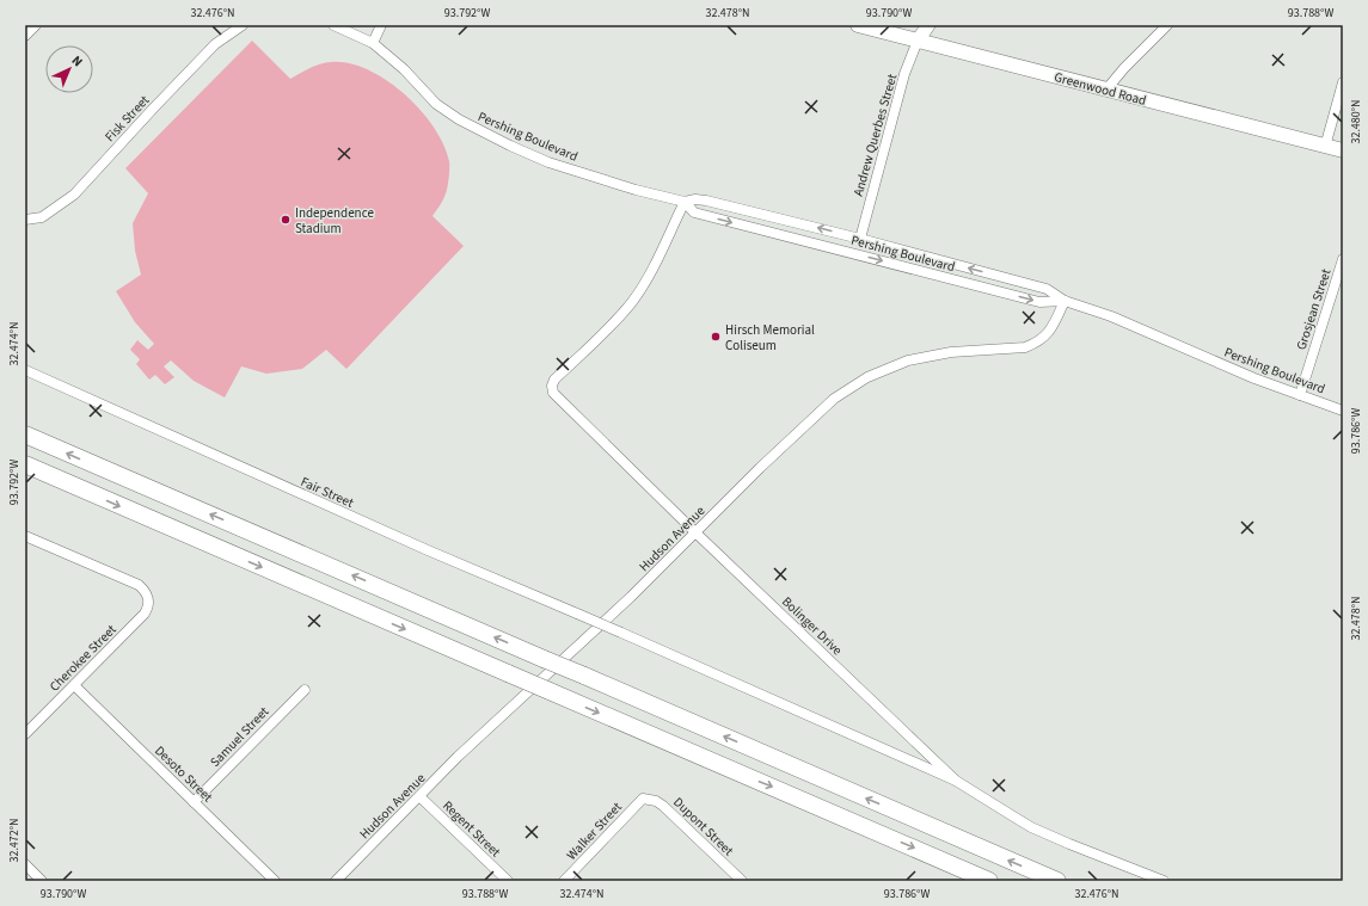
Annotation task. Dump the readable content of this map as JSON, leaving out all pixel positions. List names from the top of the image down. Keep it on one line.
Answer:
{"streets":{"main road":["Greenwood Road"],"street":["Fisk Street","Andrew Querbes Street","Pershing Boulevard","Grosjean Street","Fair Street","Hudson Avenue","Bolinger Drive","Cherokee Street","Samuel Street","Desoto Street","Dupont Street","Regent Street","Walker Street"]},"crossings":[["Greenwood Road","Andrew Querbes Street"],["Andrew Querbes Street","Pershing Boulevard"],["Pershing Boulevard","Grosjean Street"],["Pershing Boulevard","Hudson Avenue"],["Pershing Boulevard","Bolinger Drive"],["Fair Street","Bolinger Drive"],["Hudson Avenue","Bolinger Drive"],["Hudson Avenue","Regent Street"],["Cherokee Street","Desoto Street"],["Samuel Street","Desoto Street"],["Dupont Street","Walker Street"]],"places":["Independence Stadium","Hirsch Memorial Coliseum"],"north":"top right","coordinates":["32.476°N","93.792°W","32.478°N","93.790°W","93.788°W","32.480°N","32.474°N","93.786°W","32.472°N"]}
